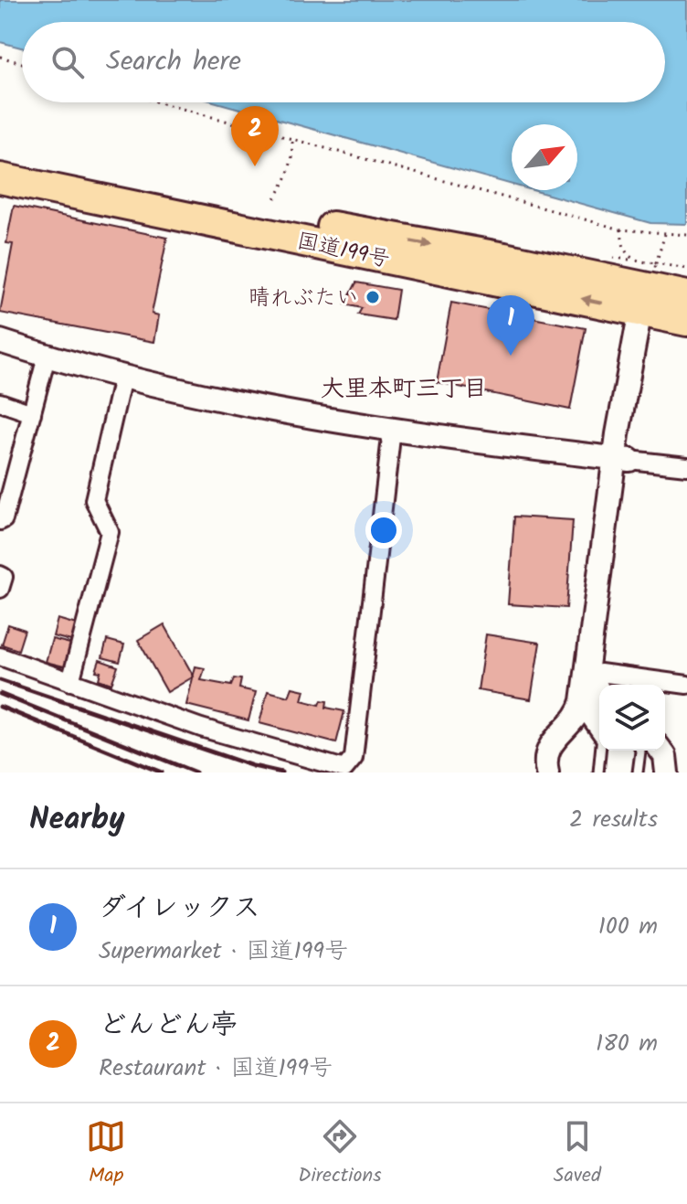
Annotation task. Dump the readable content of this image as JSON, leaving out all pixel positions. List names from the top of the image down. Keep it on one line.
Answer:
{"streets":{"highway":["国道199号"]},"districts":["大里本町三丁目"],"places":["晴れぶたい"],"north":"top right","page":{"search":"Search here","pins":["2","1"],"heading":["Nearby","2 results"],"list":[{"mark":"1","name":"ダイレックス","note":"Supermarket · 国道199号","value":"100 m"},{"mark":"2","name":"どんどん亭","note":"Restaurant · 国道199号","value":"180 m"}],"nav":["Map","Directions","Saved"]}}
